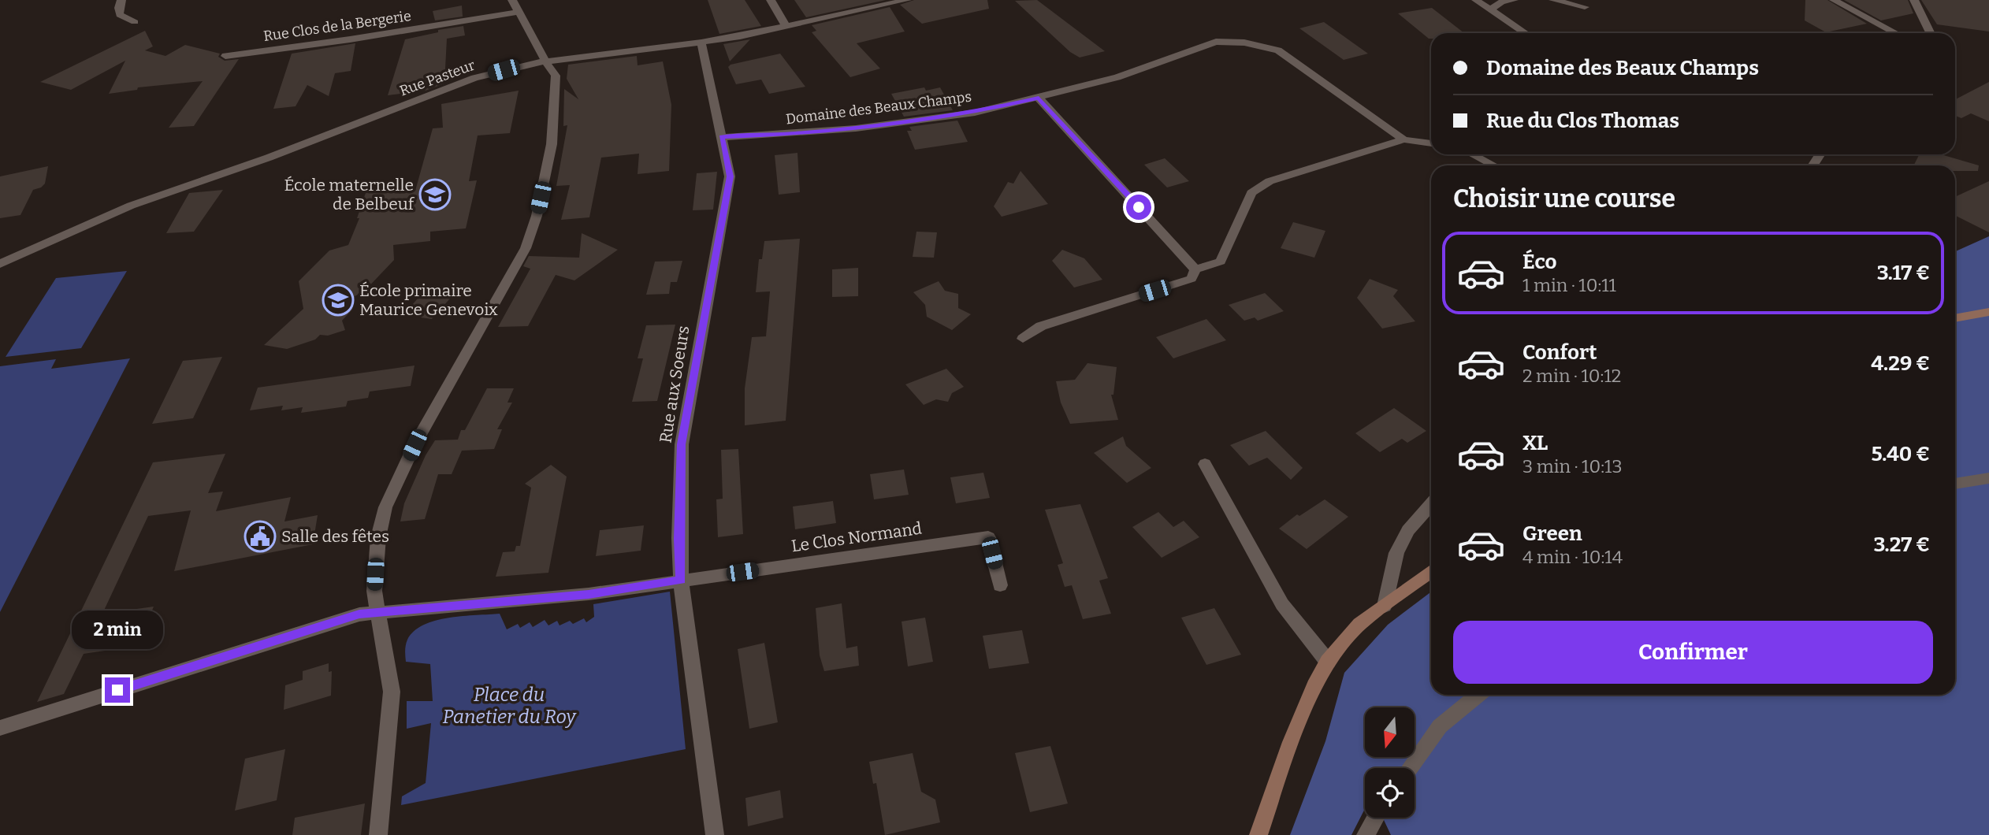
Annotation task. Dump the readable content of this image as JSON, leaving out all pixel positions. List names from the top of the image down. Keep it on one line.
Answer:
{"streets":{"street":["Rue Clos de la Bergerie","Rue Pasteur","Domaine des Beaux Champs","Rue aux Soeurs","Le Clos Normand"]},"crossings":[["Rue Pasteur","Rue aux Soeurs"],["Domaine des Beaux Champs","Rue aux Soeurs"],["Rue aux Soeurs","Le Clos Normand"]],"parks":["Place du Panetier du Roy"],"places":{"school or university":["École maternelle de Belbeuf","École primaire Maurice Genevoix"],"public building":["Salle des fêtes"]},"north":"bottom","page":{"banner":["Domaine des Beaux Champs","Rue du Clos Thomas"],"heading":"Choisir une course","list":[{"name":"Éco","note":"1 min · 10:11","value":"3.17 €"},{"name":"Confort","note":"2 min · 10:12","value":"4.29 €"},{"name":"XL","note":"3 min · 10:13","value":"5.40 €"},{"name":"Green","note":"4 min · 10:14","value":"3.27 €"}],"buttons":"Confirmer","bubble":"2 min"}}
